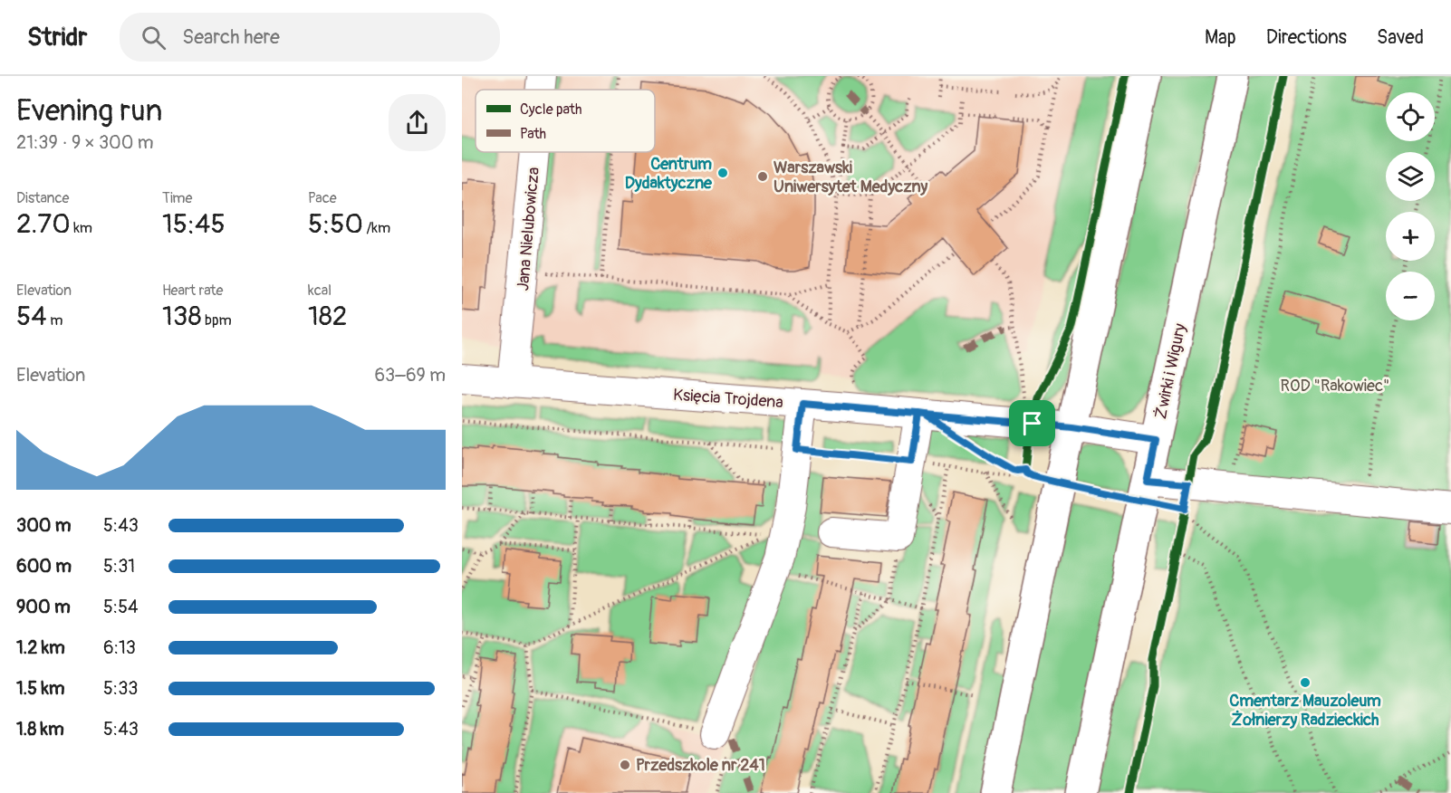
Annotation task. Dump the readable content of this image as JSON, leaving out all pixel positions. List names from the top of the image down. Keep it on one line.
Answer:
{"streets":{"main road":["Żwirki i Wigury"],"street":["Jana Nielubowicza","Księcia Trojdena"]},"crossings":[["Jana Nielubowicza","Księcia Trojdena"],["Żwirki i Wigury","Księcia Trojdena"]],"parks":["ROD \"Rakowiec\""],"places":["Centrum Dydaktyczne","Warszawski Uniwersytet Medyczny","Cmentarz Mauzoleum Żołnierzy Radzieckich","Przedszkole nr 241"],"legend":["Cycle path","Path"],"page":{"header":"Stridr","search":"Search here","nav":["Map","Directions","Saved"],"heading":["Evening run","21:39 · 9 × 300 m"],"map_buttons":["+","−"],"stats":[["Distance","2.70 km"],["Time","15:45"],["Pace","5:50 /km"],["Elevation","54 m"],["Heart rate","138 bpm"],["kcal","182"]],"chart":["Elevation","63–69 m"],"list":[{"name":"300 m","note":"5:43"},{"name":"600 m","note":"5:31"},{"name":"900 m","note":"5:54"},{"name":"1.2 km","note":"6:13"},{"name":"1.5 km","note":"5:33"},{"name":"1.8 km","note":"5:43"}]}}
